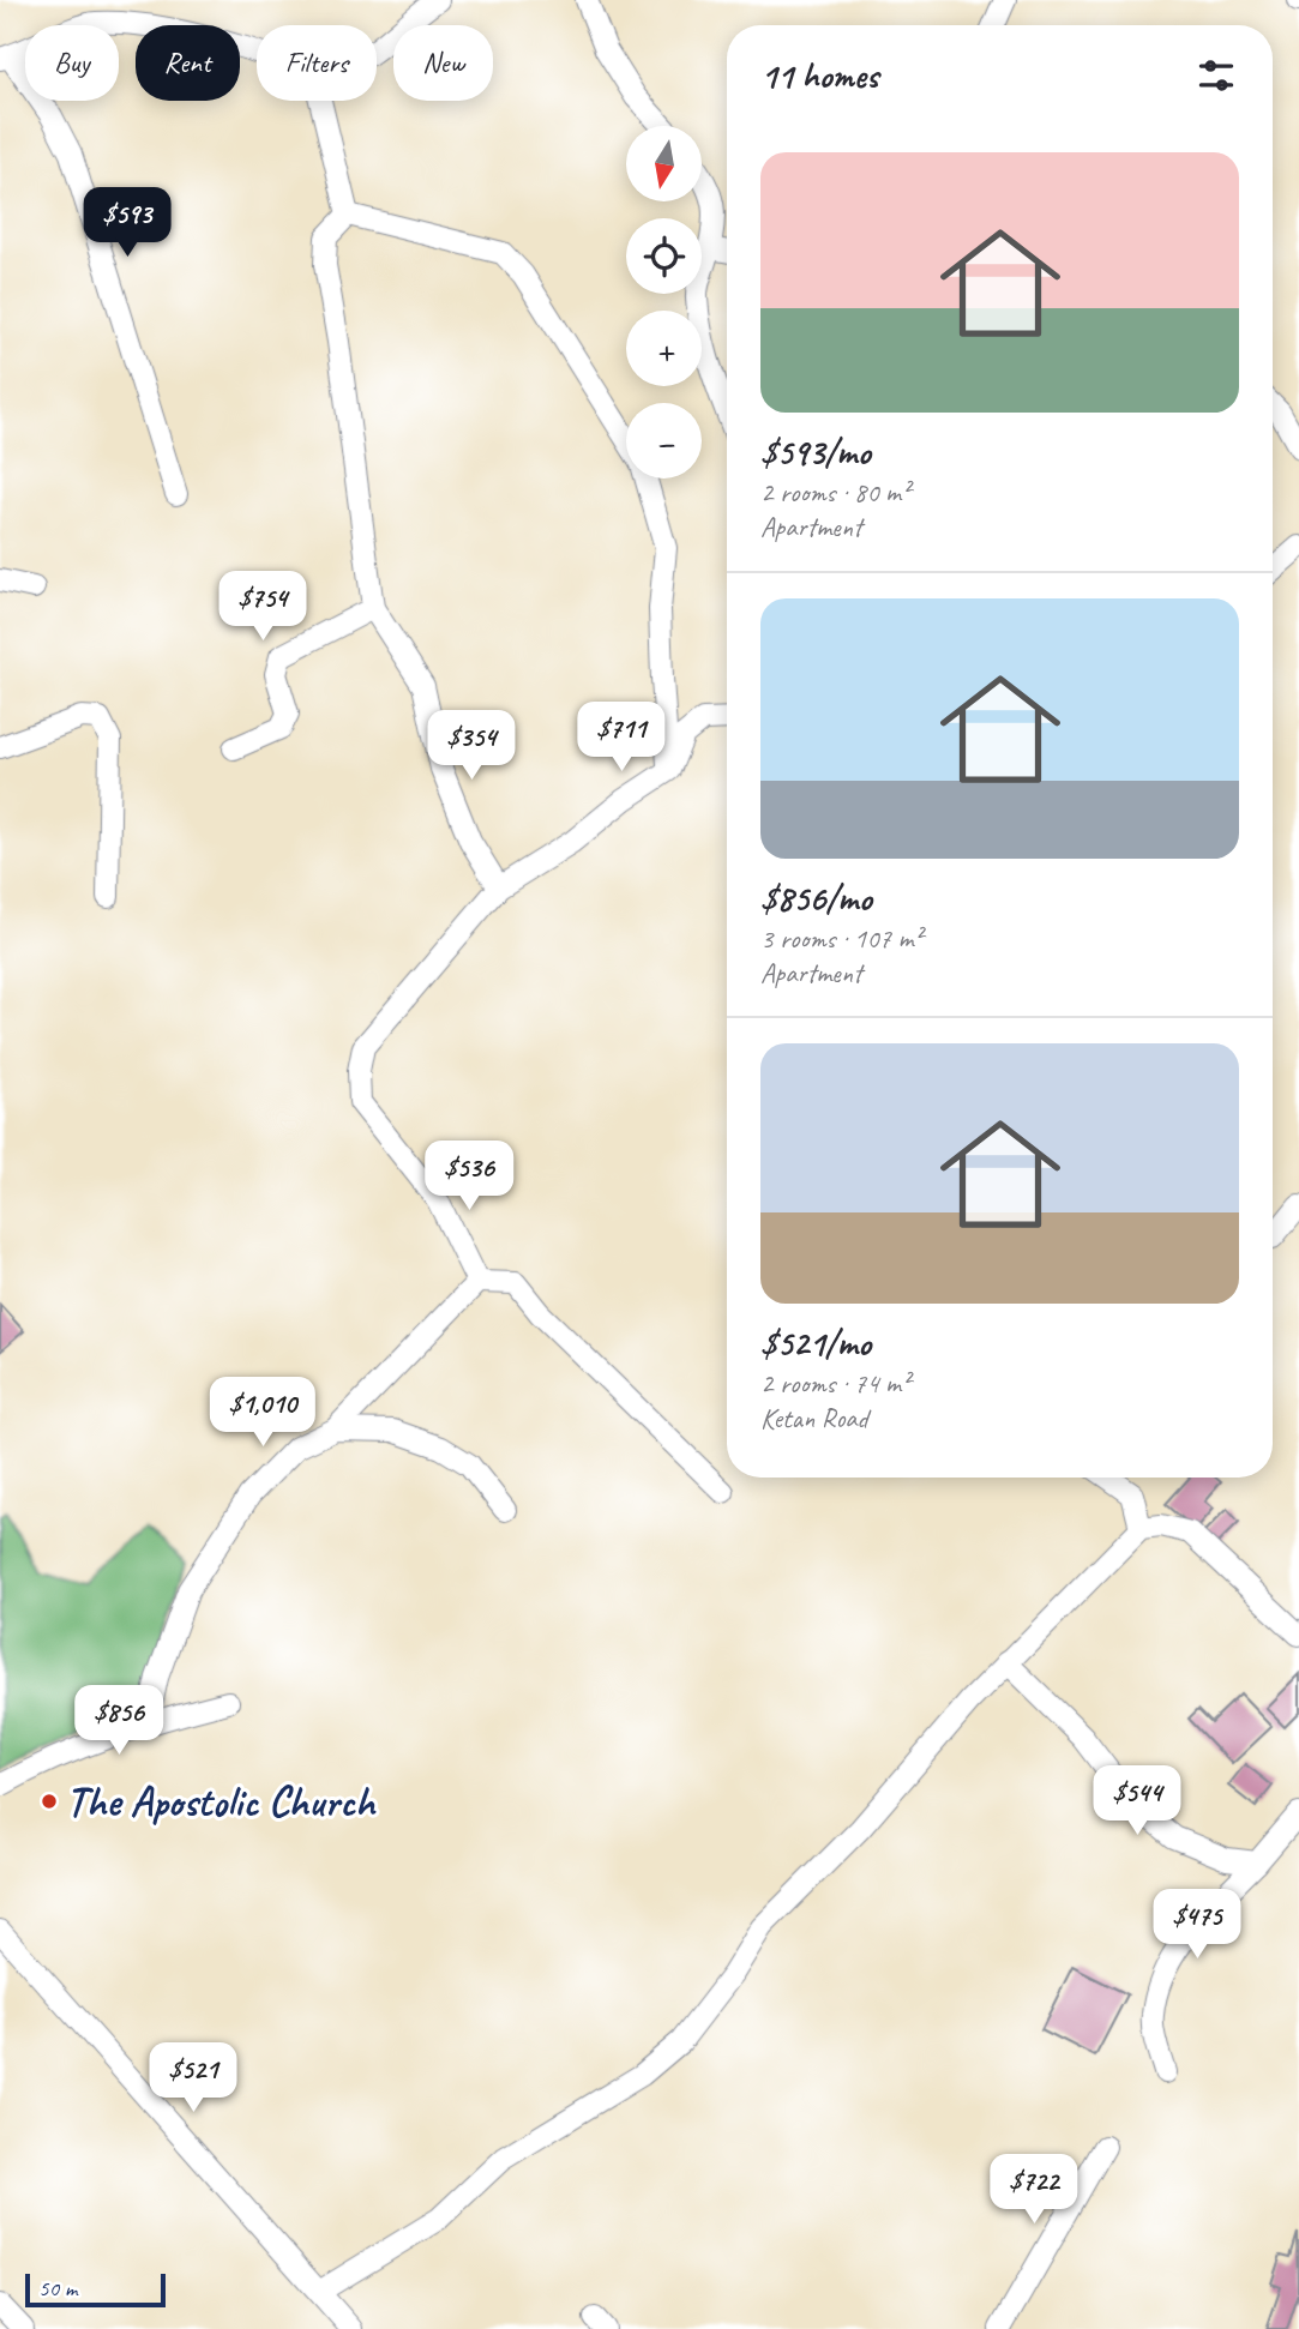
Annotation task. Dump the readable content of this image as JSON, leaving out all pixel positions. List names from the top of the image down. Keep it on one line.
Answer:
{"places":["The Apostolic Church"],"scale_bar":"50 m","north":"bottom","page":{"chip":["Buy","Rent","Filters","New"],"heading":"11 homes","map_buttons":["+","−"],"list":[{"name":"$593/mo","note":"2 rooms · 80 m² · Apartment"},{"name":"$856/mo","note":"3 rooms · 107 m² · Apartment"},{"name":"$521/mo","note":"2 rooms · 74 m² · Ketan Road"}],"price":["$593","$754","$711","$354","$536","$1,010","$856","$544","$475","$521","$722"],"scale":"50 m"}}
